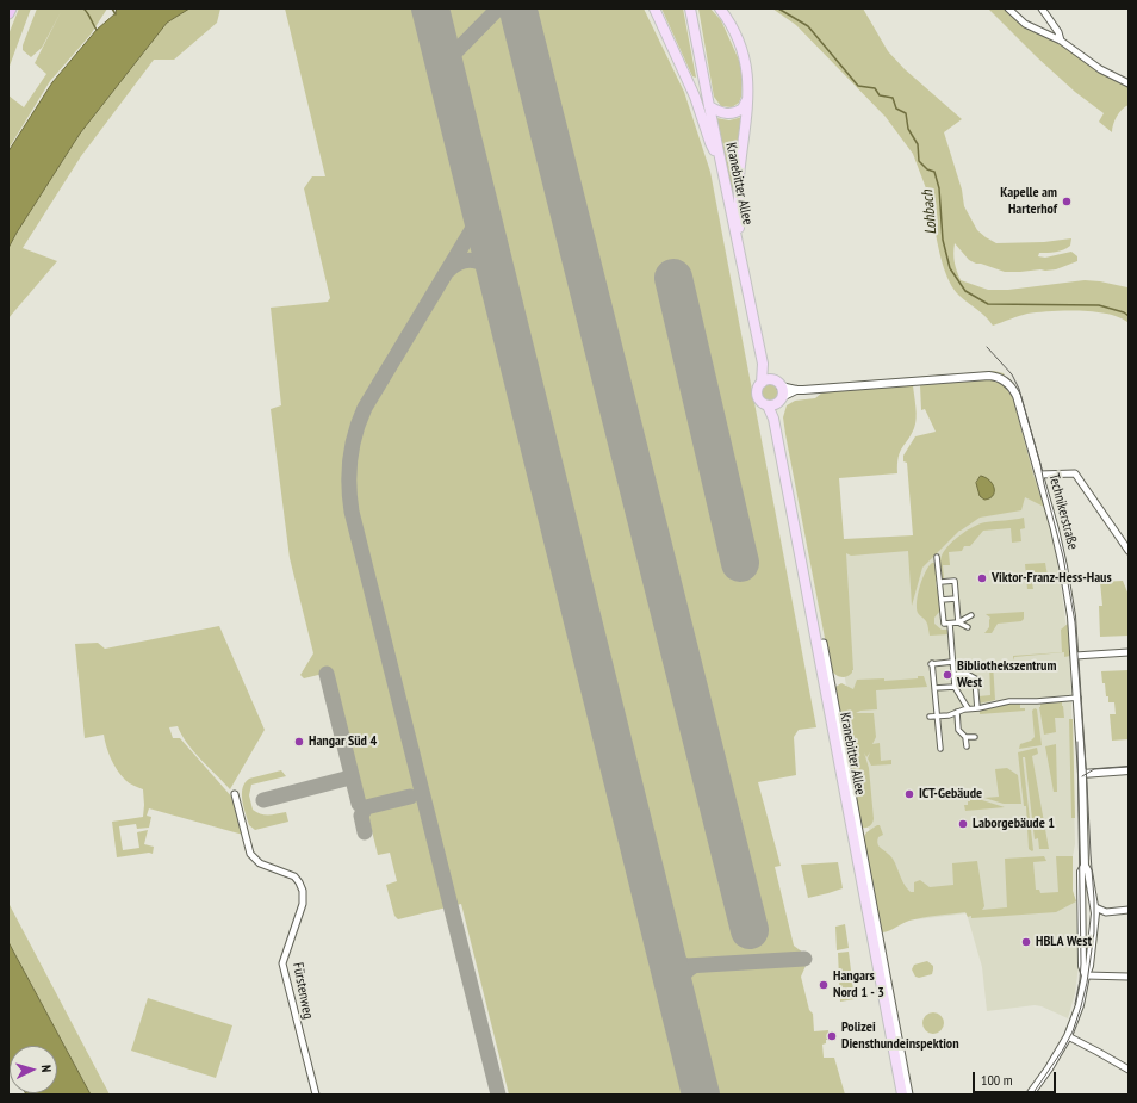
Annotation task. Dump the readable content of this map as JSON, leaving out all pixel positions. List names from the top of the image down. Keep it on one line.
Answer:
{"streets":{"main road":["Kranebitter Allee"],"street":["Technikerstraße","Fürstenweg"]},"crossings":[["Kranebitter Allee","Technikerstraße"]],"water":["Lohbach"],"places":["Kapelle am Harterhof","Viktor-Franz-Hess-Haus","Bibliothekszentrum West","Hangar Süd 4","ICT-Gebäude","Laborgebäude 1","HBLA West","Hangars Nord 1 - 3","Polizei Diensthundeinspektion"],"scale_bar":"100 m","north":"right"}
